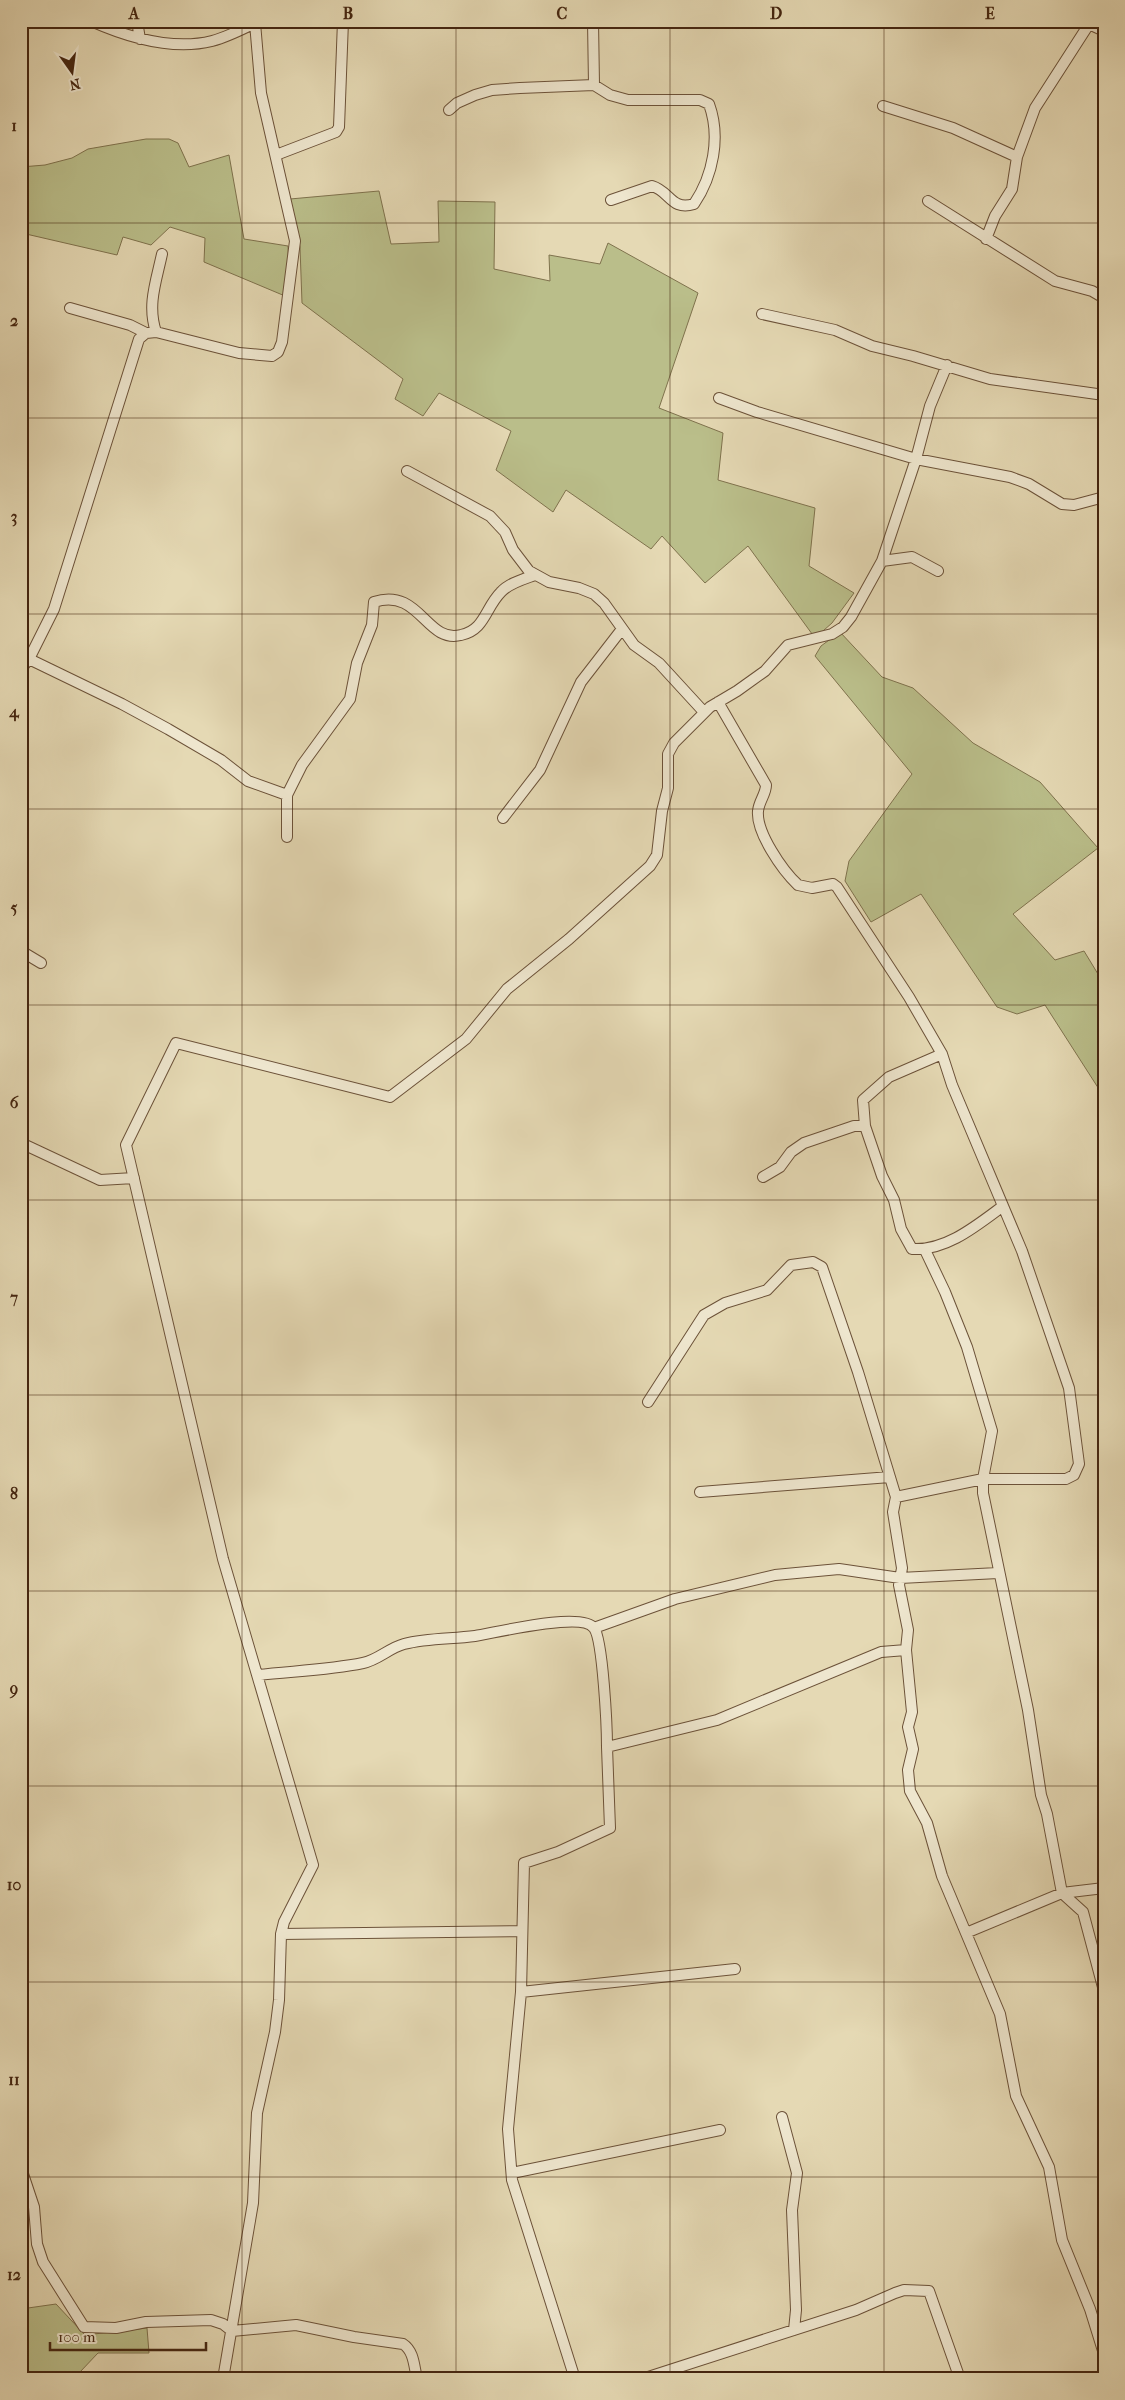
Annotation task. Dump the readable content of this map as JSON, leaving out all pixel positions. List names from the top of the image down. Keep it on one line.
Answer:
{"scale_bar":"100 m","north":"bottom","grid":{"columns":["A","B","C","D","E"],"rows":["1","2","3","4","5","6","7","8","9","10","11","12"]}}
